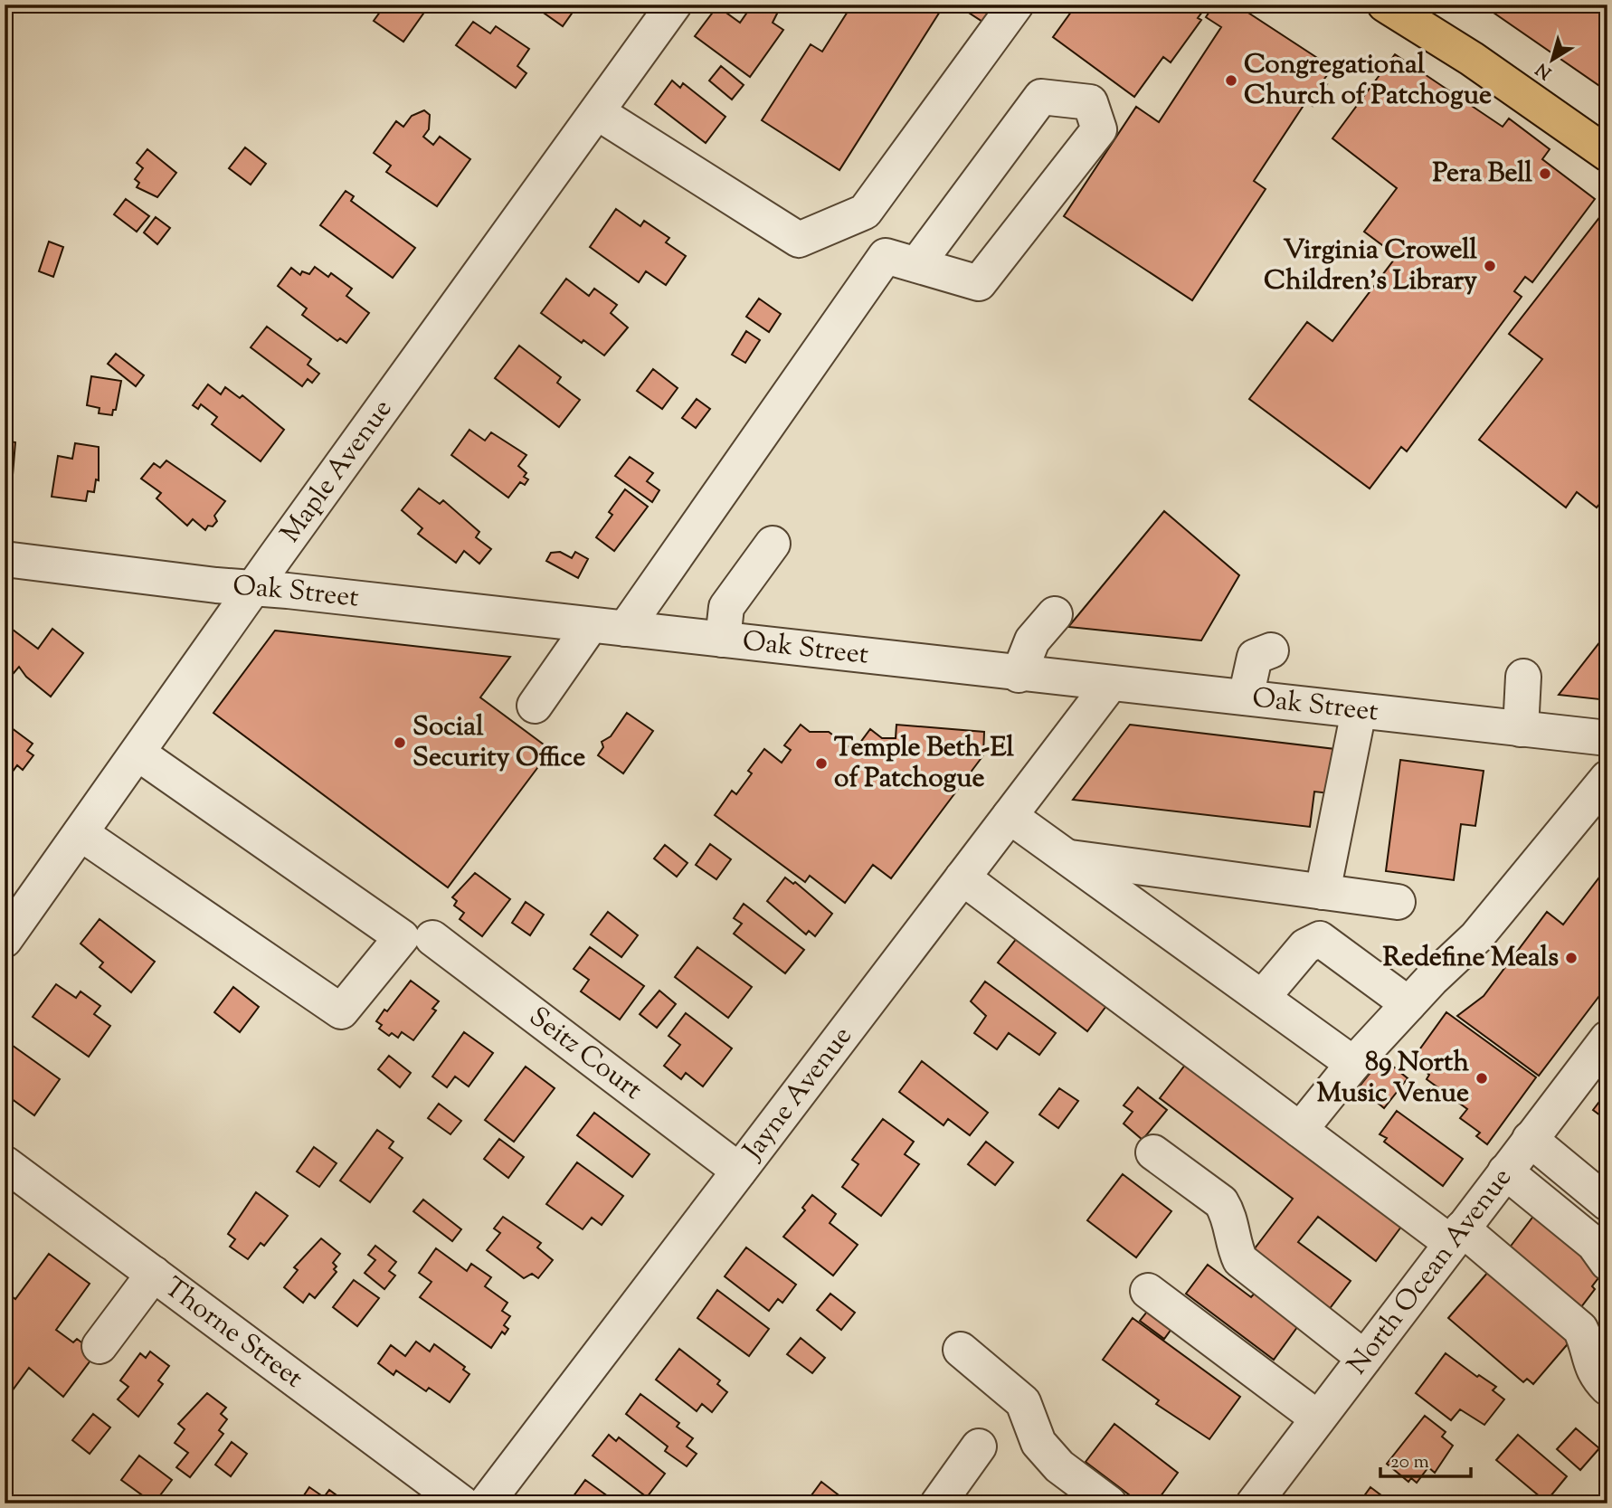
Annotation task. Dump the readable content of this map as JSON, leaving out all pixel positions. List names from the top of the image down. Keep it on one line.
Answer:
{"streets":{"street":["Maple Avenue","Oak Street","Seitz Court","Jayne Avenue","North Ocean Avenue","Thorne Street"]},"crossings":[["Maple Avenue","Oak Street"],["Oak Street","Jayne Avenue"],["Seitz Court","Jayne Avenue"]],"places":["Congregational Church of Patchogue","Pera Bell","Virginia Crowell Children's Library","Social Security Office","Temple Beth-El of Patchogue","Redefine Meals","89 North Music Venue"],"scale_bar":"20 m","north":"bottom left"}
